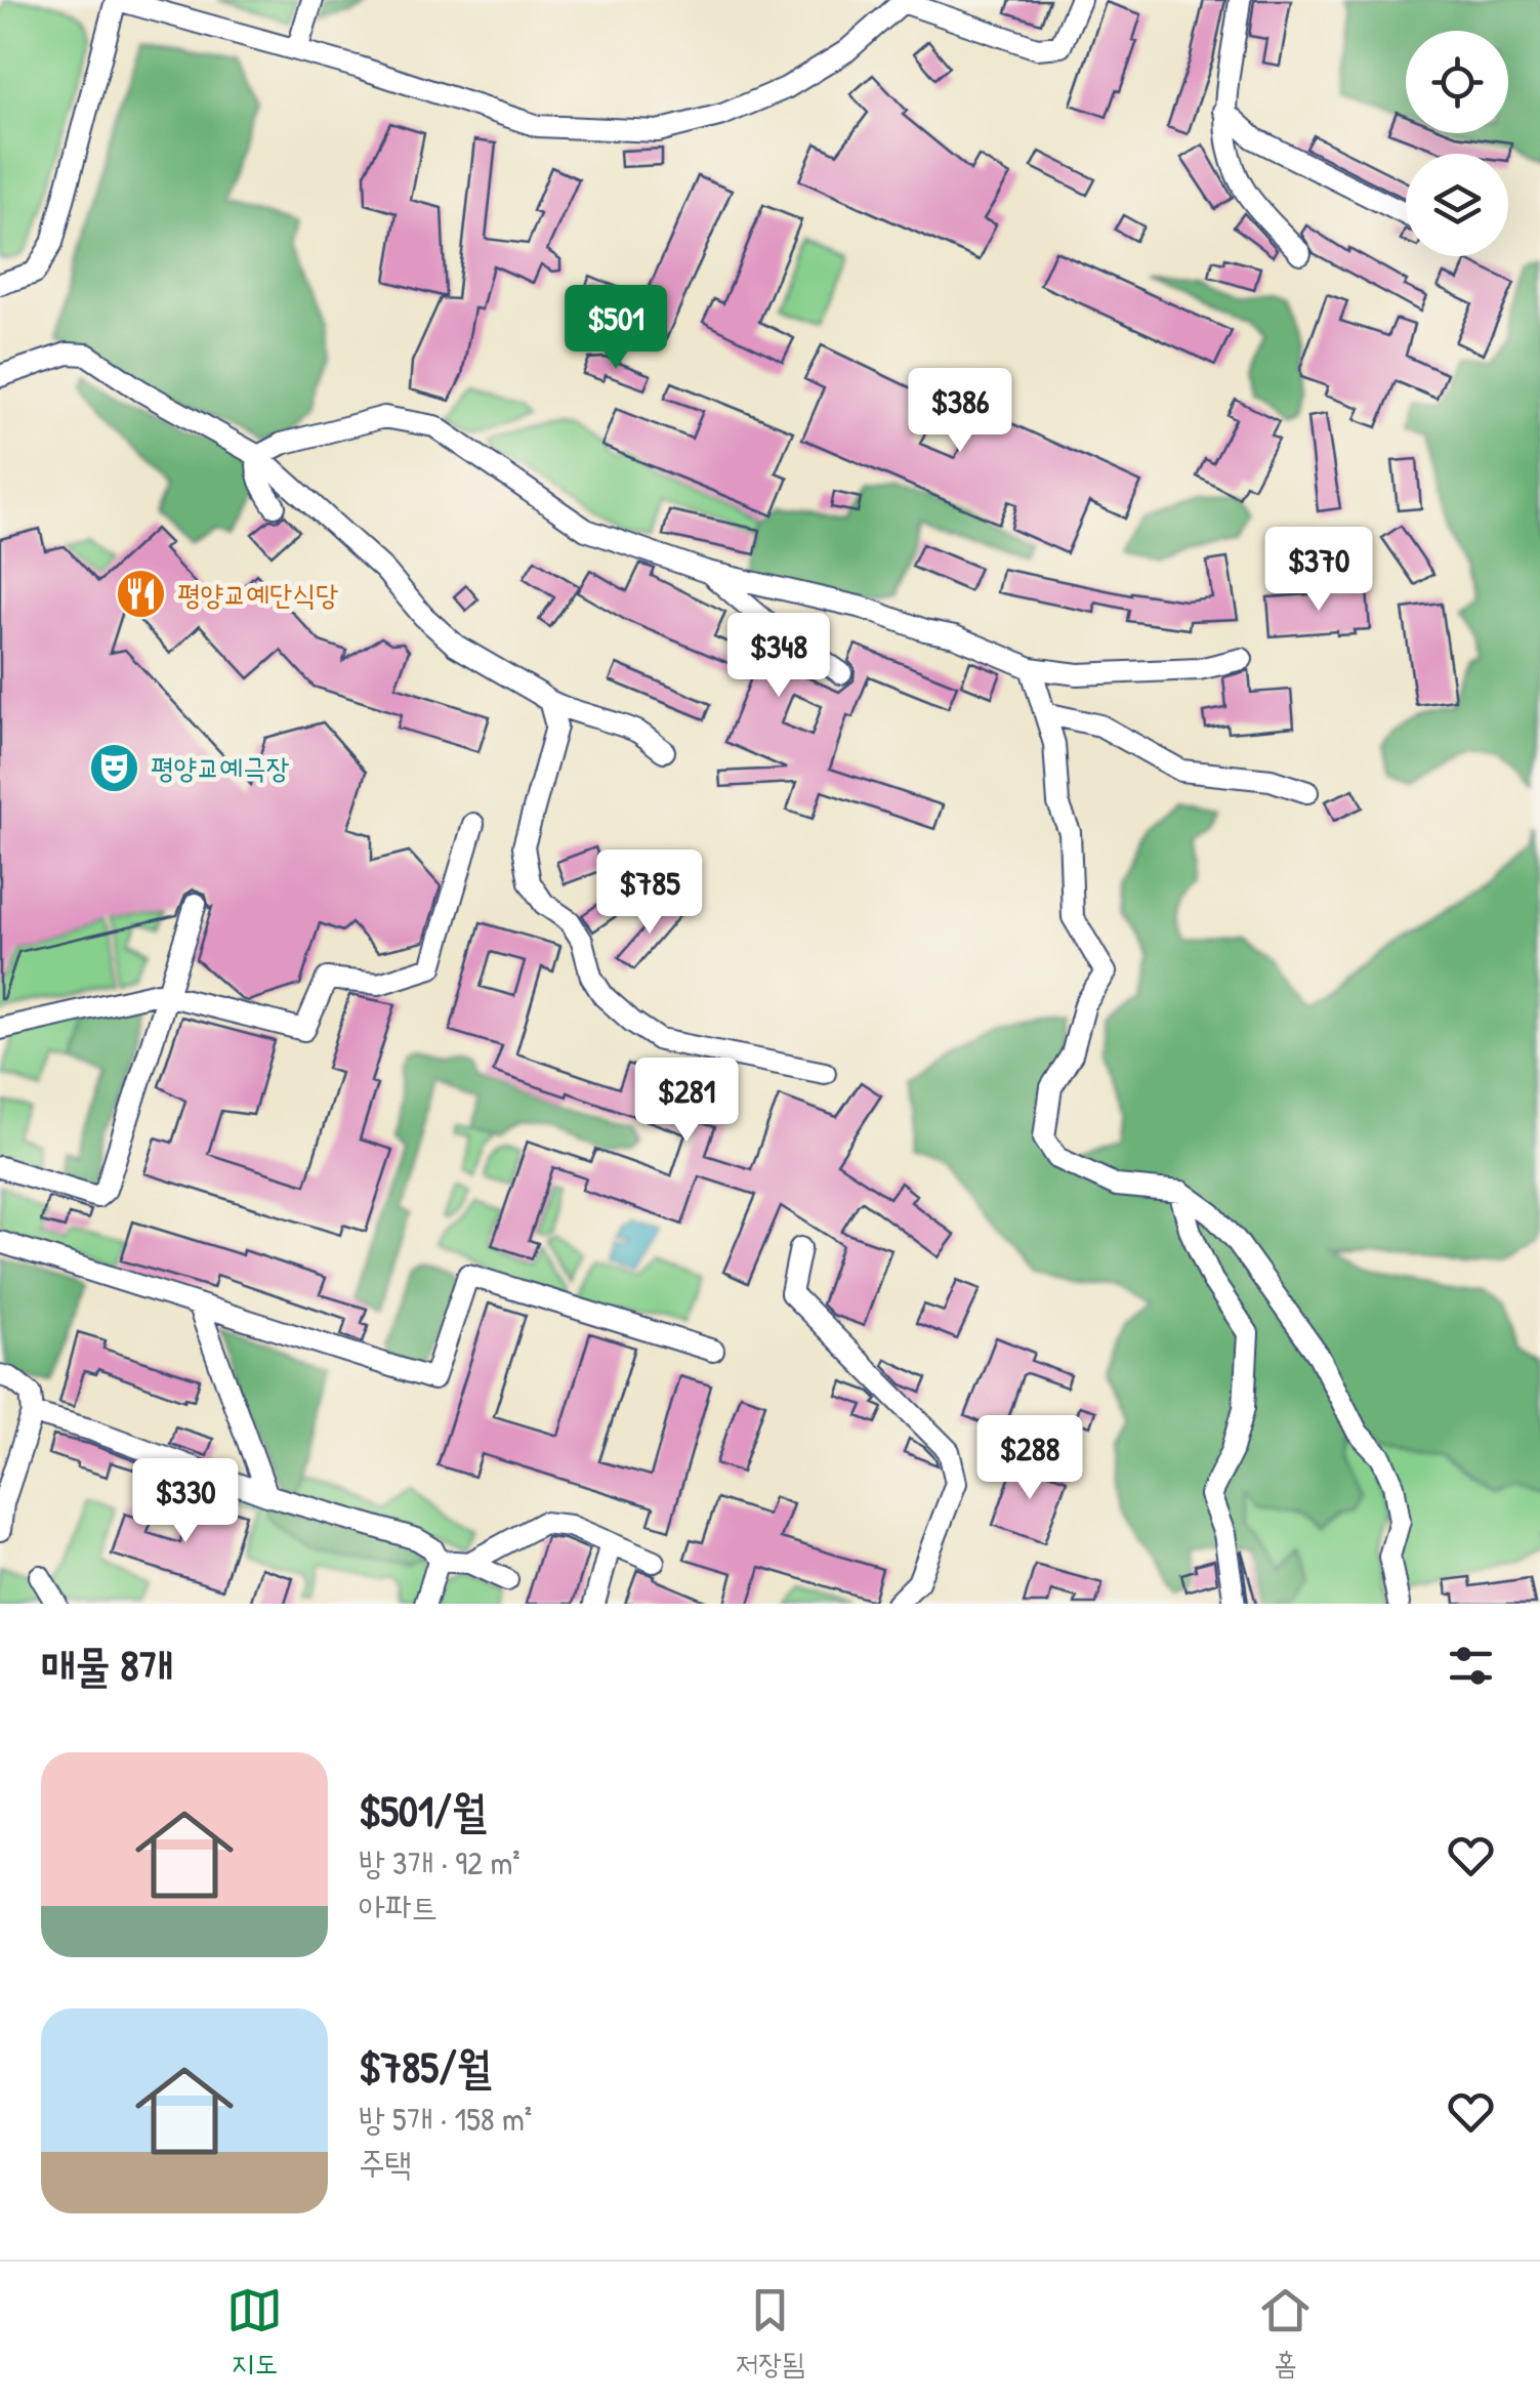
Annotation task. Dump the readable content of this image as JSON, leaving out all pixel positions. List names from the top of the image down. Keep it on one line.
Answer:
{"places":{"restaurant":["평양교예단식당"],"theatre":["평양교예극장"]},"page":{"price":["$501","$386","$370","$348","$785","$281","$288","$330"],"heading":"매물 8개","list":[{"name":"$501/월","note":"방 3개 · 92 m² · 아파트"},{"name":"$785/월","note":"방 5개 · 158 m² · 주택"}],"tabs":["지도","저장됨","홈"]}}
